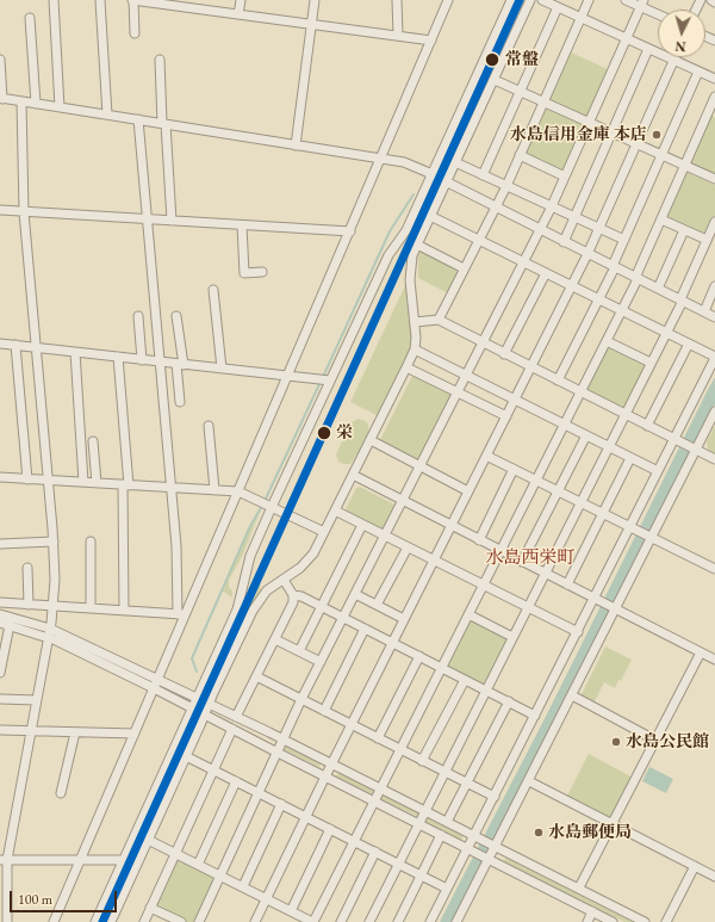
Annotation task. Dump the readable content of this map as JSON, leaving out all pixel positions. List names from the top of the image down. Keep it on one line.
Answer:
{"districts":["水島西栄町"],"places":["常盤","水島信用金庫 本店","栄","水島公民館","水島郵便局"],"scale_bar":"100 m","north":"bottom"}
